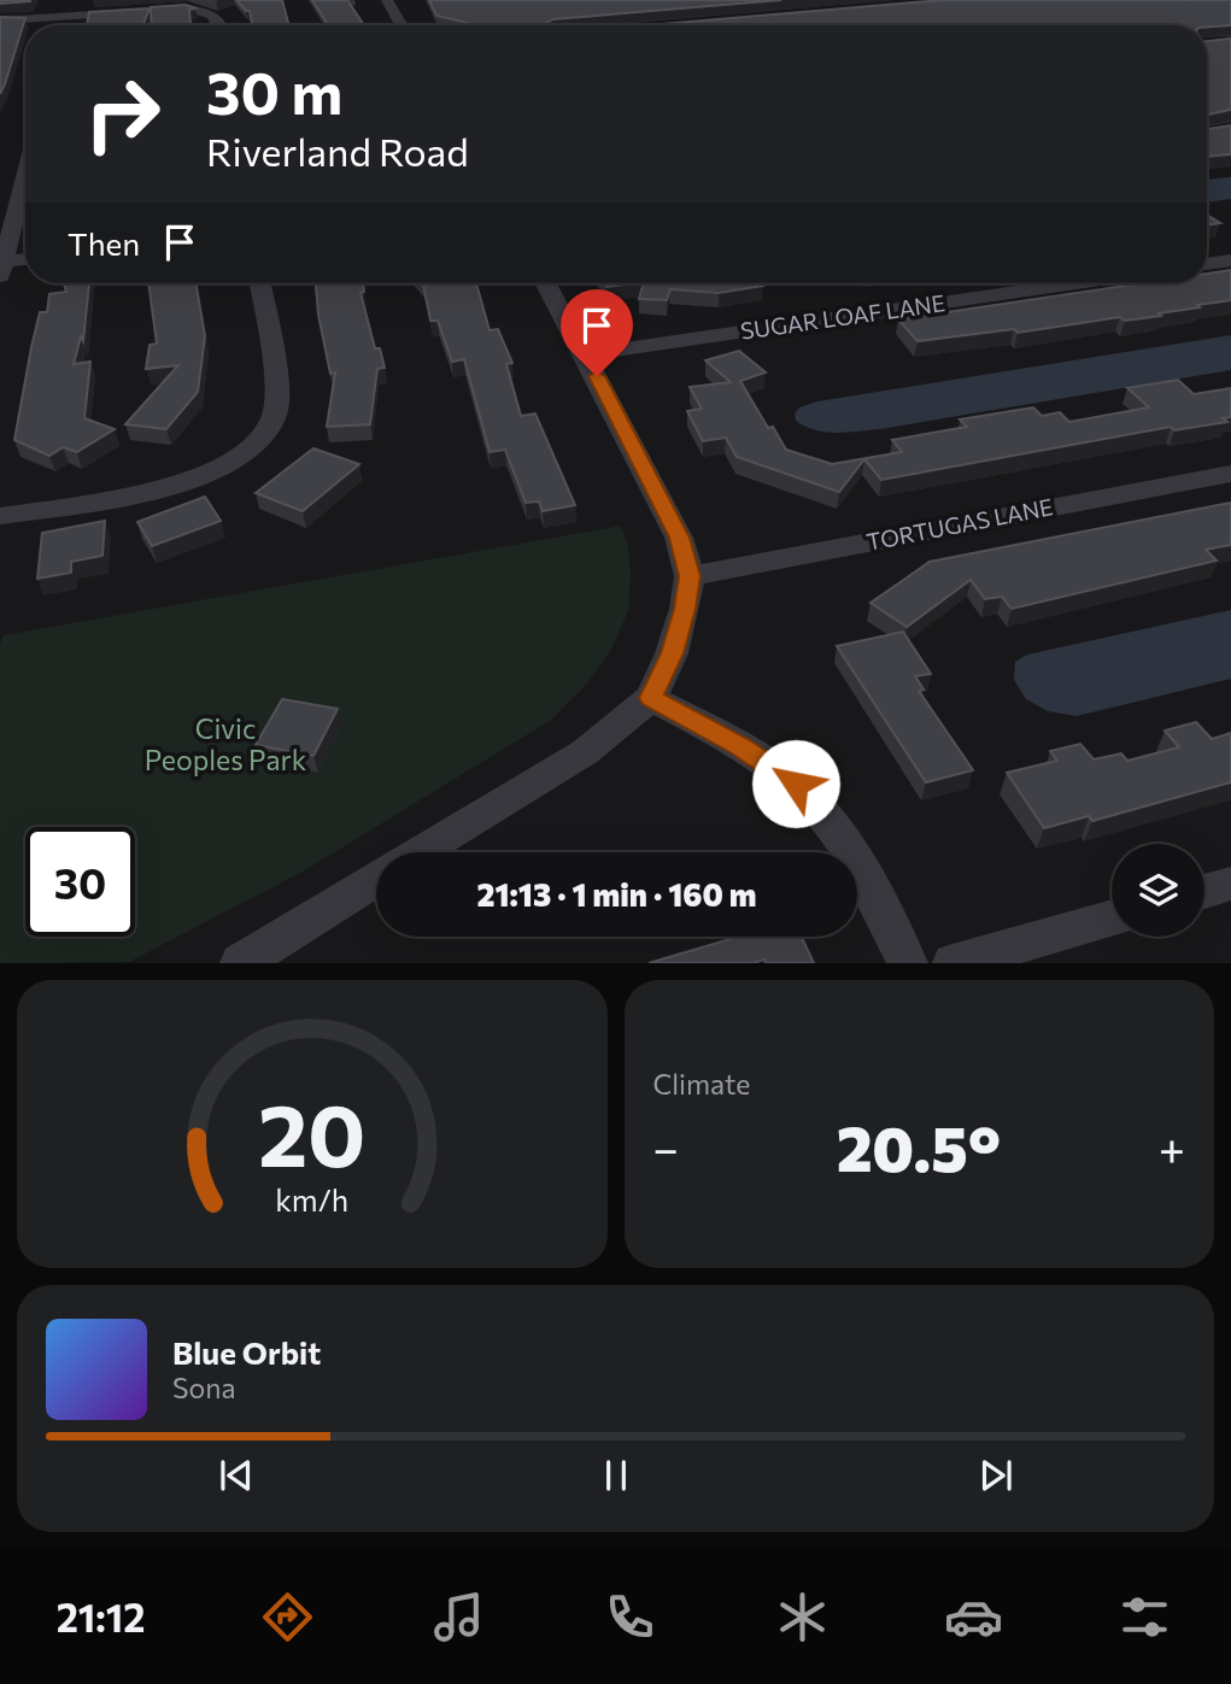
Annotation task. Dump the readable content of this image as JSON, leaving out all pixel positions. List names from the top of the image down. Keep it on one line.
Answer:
{"streets":{"street":["SUGAR LOAF LANE","TORTUGAS LANE"]},"parks":["Civic Peoples Park"],"page":{"turn":["30 m","Riverland Road"],"then":"Then","limit":"30","trip":"21:13 · 1 min · 160 m","tile":"Climate","heat":["−","20.5°","+"],"song":["Blue Orbit","Sona"],"tabs":"21:12","gauge":["20","km/h"]}}
